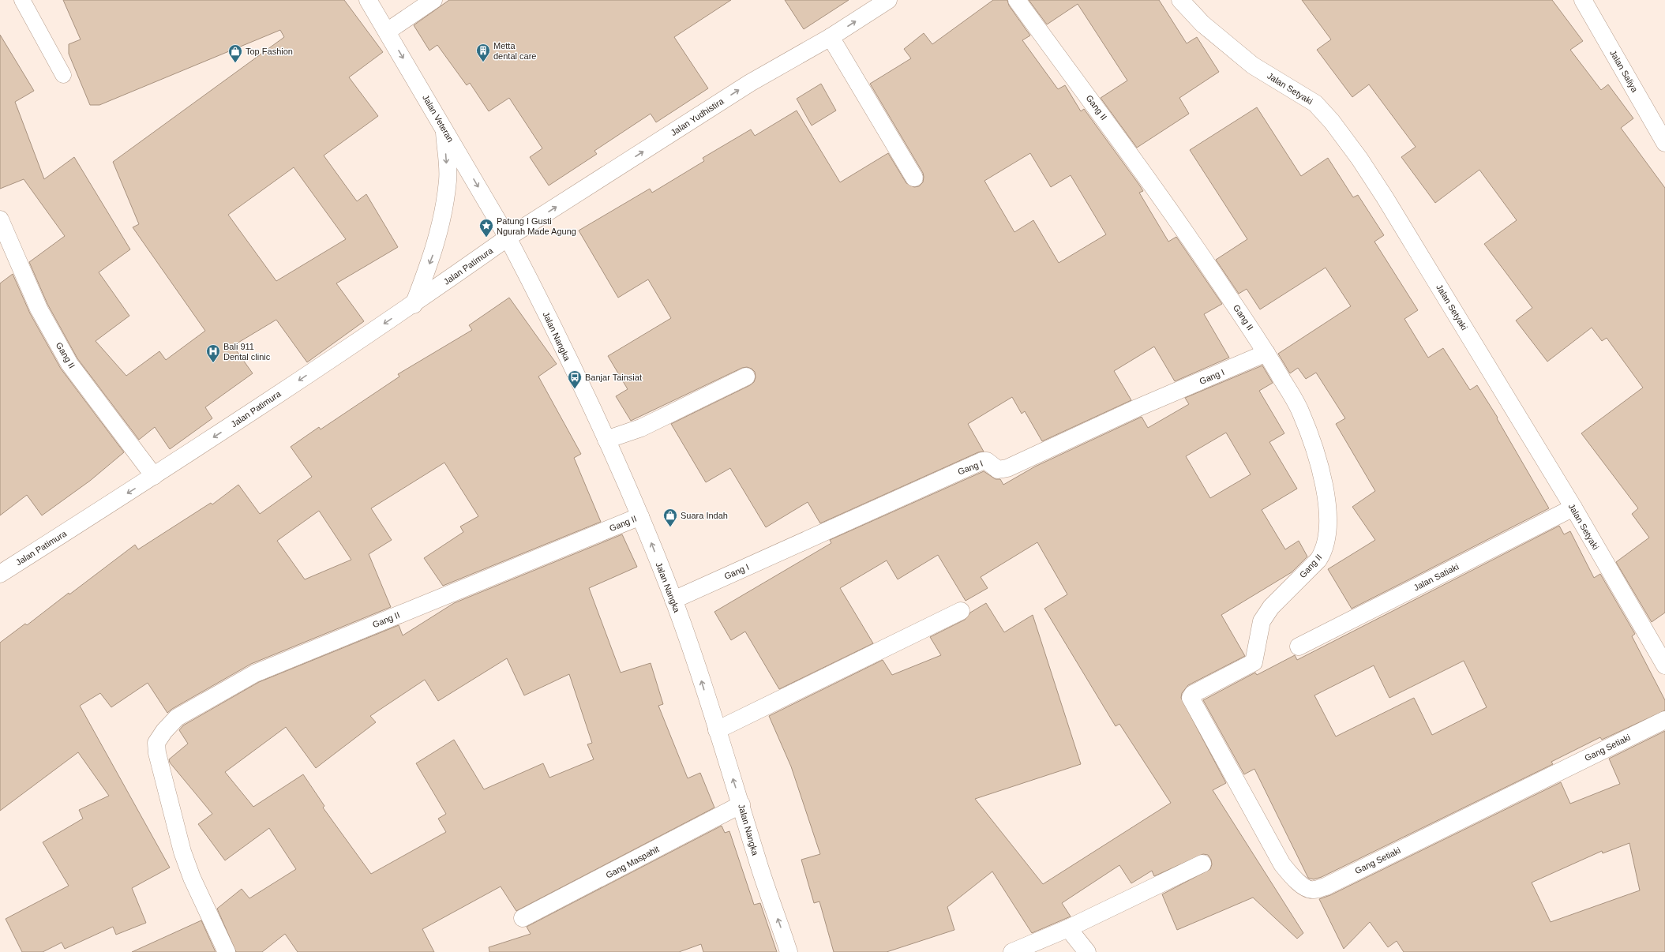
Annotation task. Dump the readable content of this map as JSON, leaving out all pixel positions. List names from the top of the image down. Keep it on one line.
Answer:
{"streets":{"street":["Jalan Saliya","Jalan Setyaki","Gang II","Jalan Yudhistira","Jalan Veteran","Jalan Patimura","Jalan Nangka","Gang I","Jalan Satiaki","Gang Setiaki","Gang Maspahit"]},"crossings":[["Jalan Setyaki","Jalan Satiaki"],["Gang II","Jalan Patimura"],["Gang II","Jalan Nangka"],["Gang II","Gang I"],["Gang II","Gang Setiaki"],["Jalan Yudhistira","Jalan Veteran"],["Jalan Yudhistira","Jalan Patimura"],["Jalan Yudhistira","Jalan Nangka"],["Jalan Veteran","Jalan Patimura"],["Jalan Veteran","Jalan Nangka"],["Jalan Patimura","Jalan Nangka"],["Jalan Nangka","Gang I"],["Jalan Nangka","Gang Maspahit"]],"one_way":["Jalan Yudhistira","Jalan Veteran","Jalan Patimura","Jalan Nangka"],"places":{"building":["Metta dental care"],"shop":["Top Fashion","Suara Indah"],"place":["Patung I Gusti Ngurah Made Agung"],"hospital":["Bali 911 Dental clinic"],"bus stop":["Banjar Tainsiat"]}}
